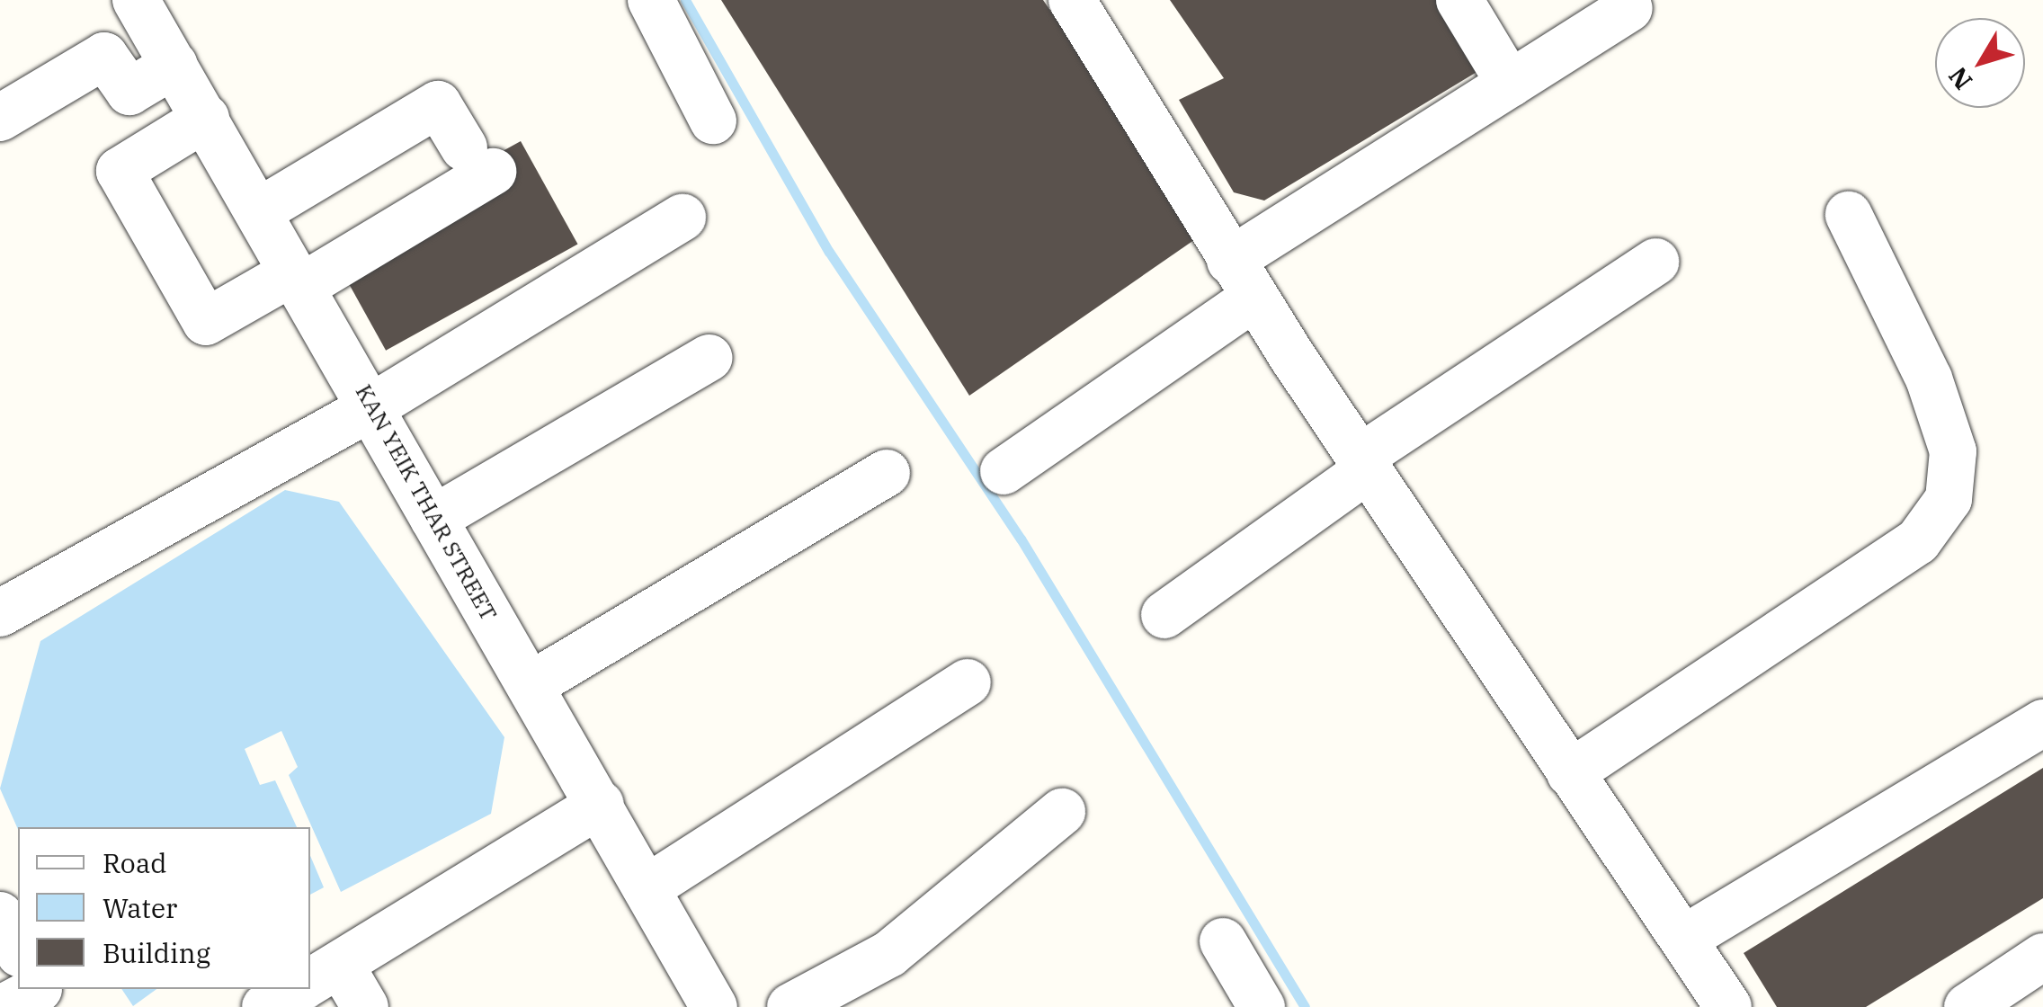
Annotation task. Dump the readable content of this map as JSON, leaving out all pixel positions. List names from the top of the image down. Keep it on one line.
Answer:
{"streets":{"street":["KAN YEIK THAR STREET"]},"legend":["Road","Water","Building"],"north":"bottom left"}
